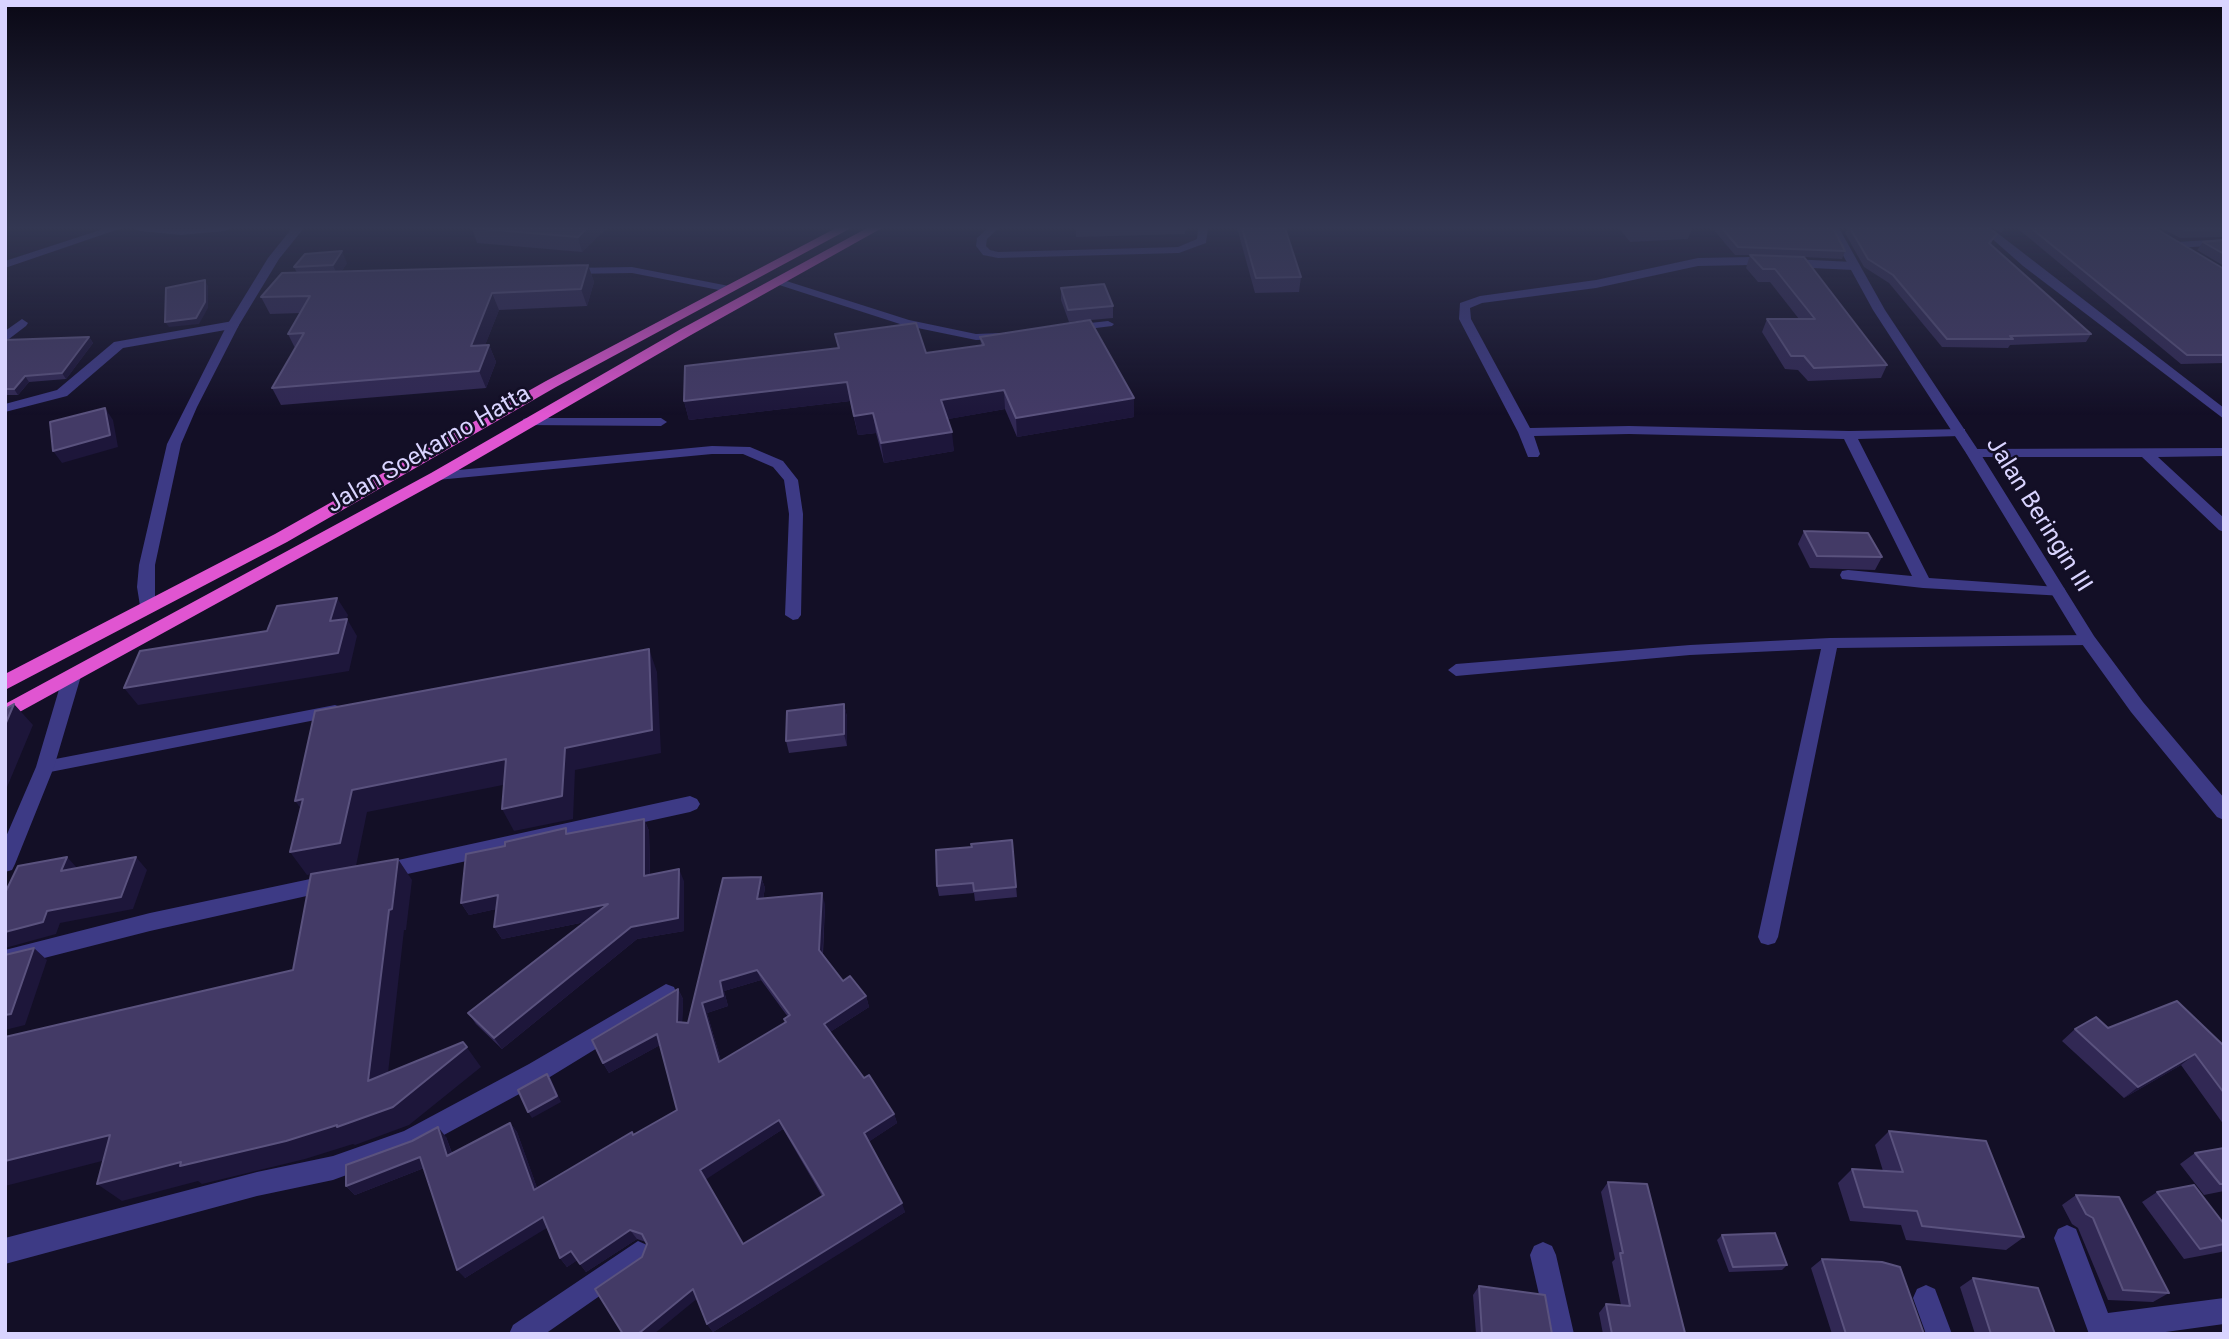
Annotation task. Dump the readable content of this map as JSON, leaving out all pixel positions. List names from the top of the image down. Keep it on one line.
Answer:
{"streets":{"highway":["Jalan Soekarno Hatta"],"street":["Jalan Beringin III"]}}
